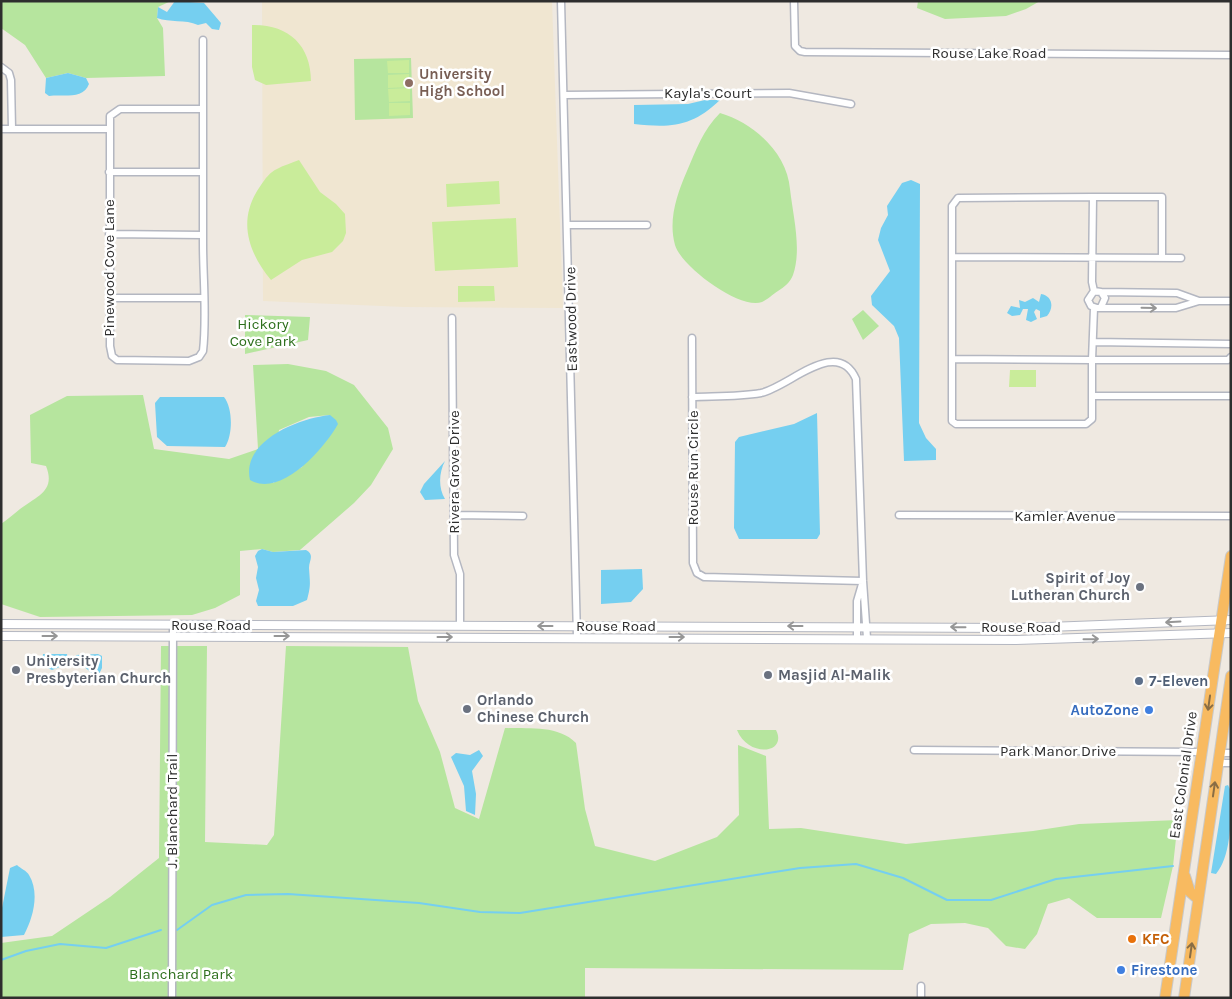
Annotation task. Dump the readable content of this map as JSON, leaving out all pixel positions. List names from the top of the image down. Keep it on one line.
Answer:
{"streets":{"highway":["East Colonial Drive"],"street":["Rouse Lake Road","Kayla's Court","Pinewood Cove Lane","Eastwood Drive","Rouse Run Circle","Rivera Grove Drive","Kamler Avenue","Rouse Road","Park Manor Drive","J. Blanchard Trail"]},"crossings":[["Kayla's Court","Eastwood Drive"],["Eastwood Drive","Rouse Road"],["Rouse Run Circle","Rouse Road"],["Rivera Grove Drive","Rouse Road"],["Rouse Road","East Colonial Drive"],["Rouse Road","J. Blanchard Trail"],["Park Manor Drive","East Colonial Drive"]],"parks":["Hickory Cove Park","Blanchard Park"],"places":["University High School","Spirit of Joy Lutheran Church","University Presbyterian Church","Masjid Al-Malik","7-Eleven","Orlando Chinese Church","AutoZone","KFC","Firestone"]}
